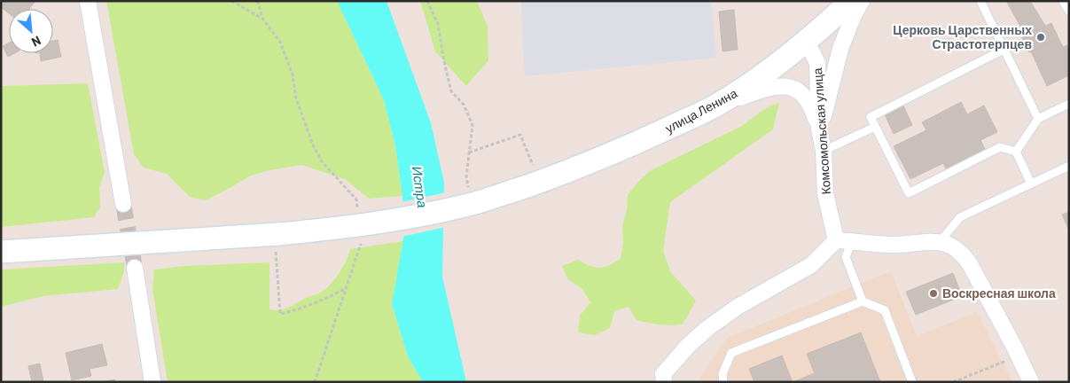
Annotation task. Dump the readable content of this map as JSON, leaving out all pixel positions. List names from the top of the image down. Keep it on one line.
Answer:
{"streets":{"main road":["улица Ленина"],"street":["Комсомольская улица"]},"crossings":[["улица Ленина","Комсомольская улица"]],"water":["Истра"],"places":["Церковь Царственных Страстотерпцев","Воскресная школа"],"north":"bottom right"}
